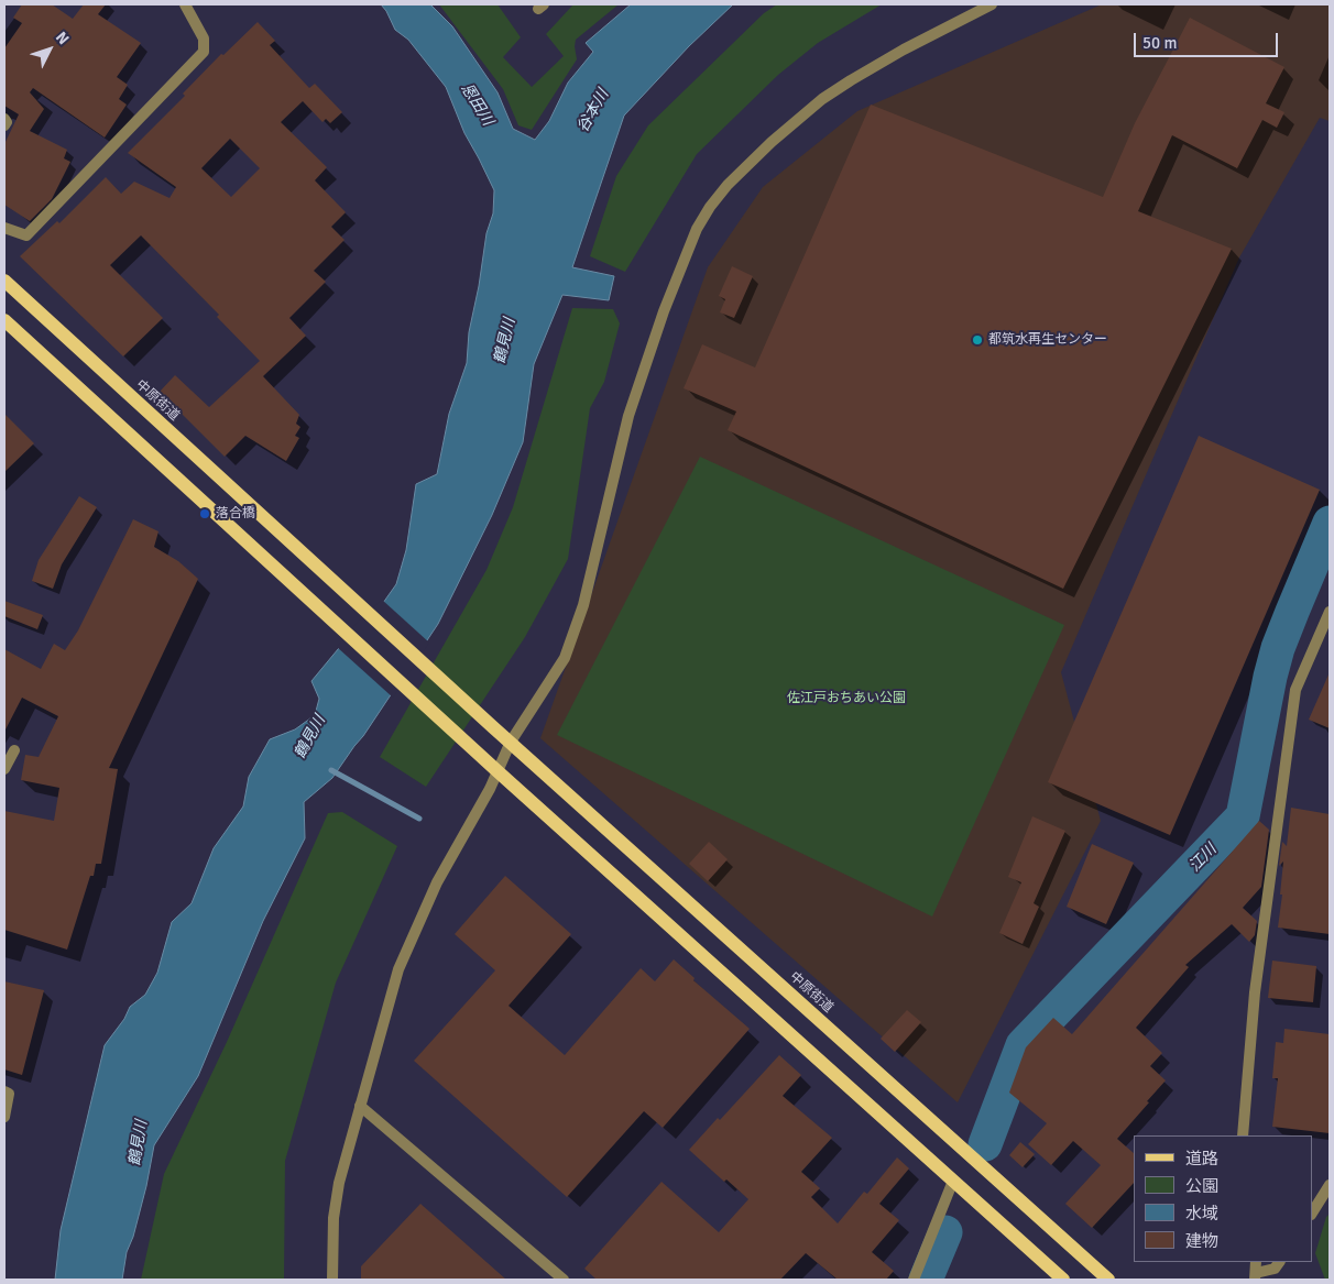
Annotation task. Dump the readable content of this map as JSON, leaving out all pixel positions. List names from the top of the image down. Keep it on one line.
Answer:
{"streets":{"main road":["中原街道"]},"water":["恩田川","谷本川","鶴見川","江川"],"parks":["佐江戸おちあい公園"],"places":["都筑水再生センター","落合橋"],"legend":["道路","公園","水域","建物"],"scale_bar":"50 m","north":"top right"}
